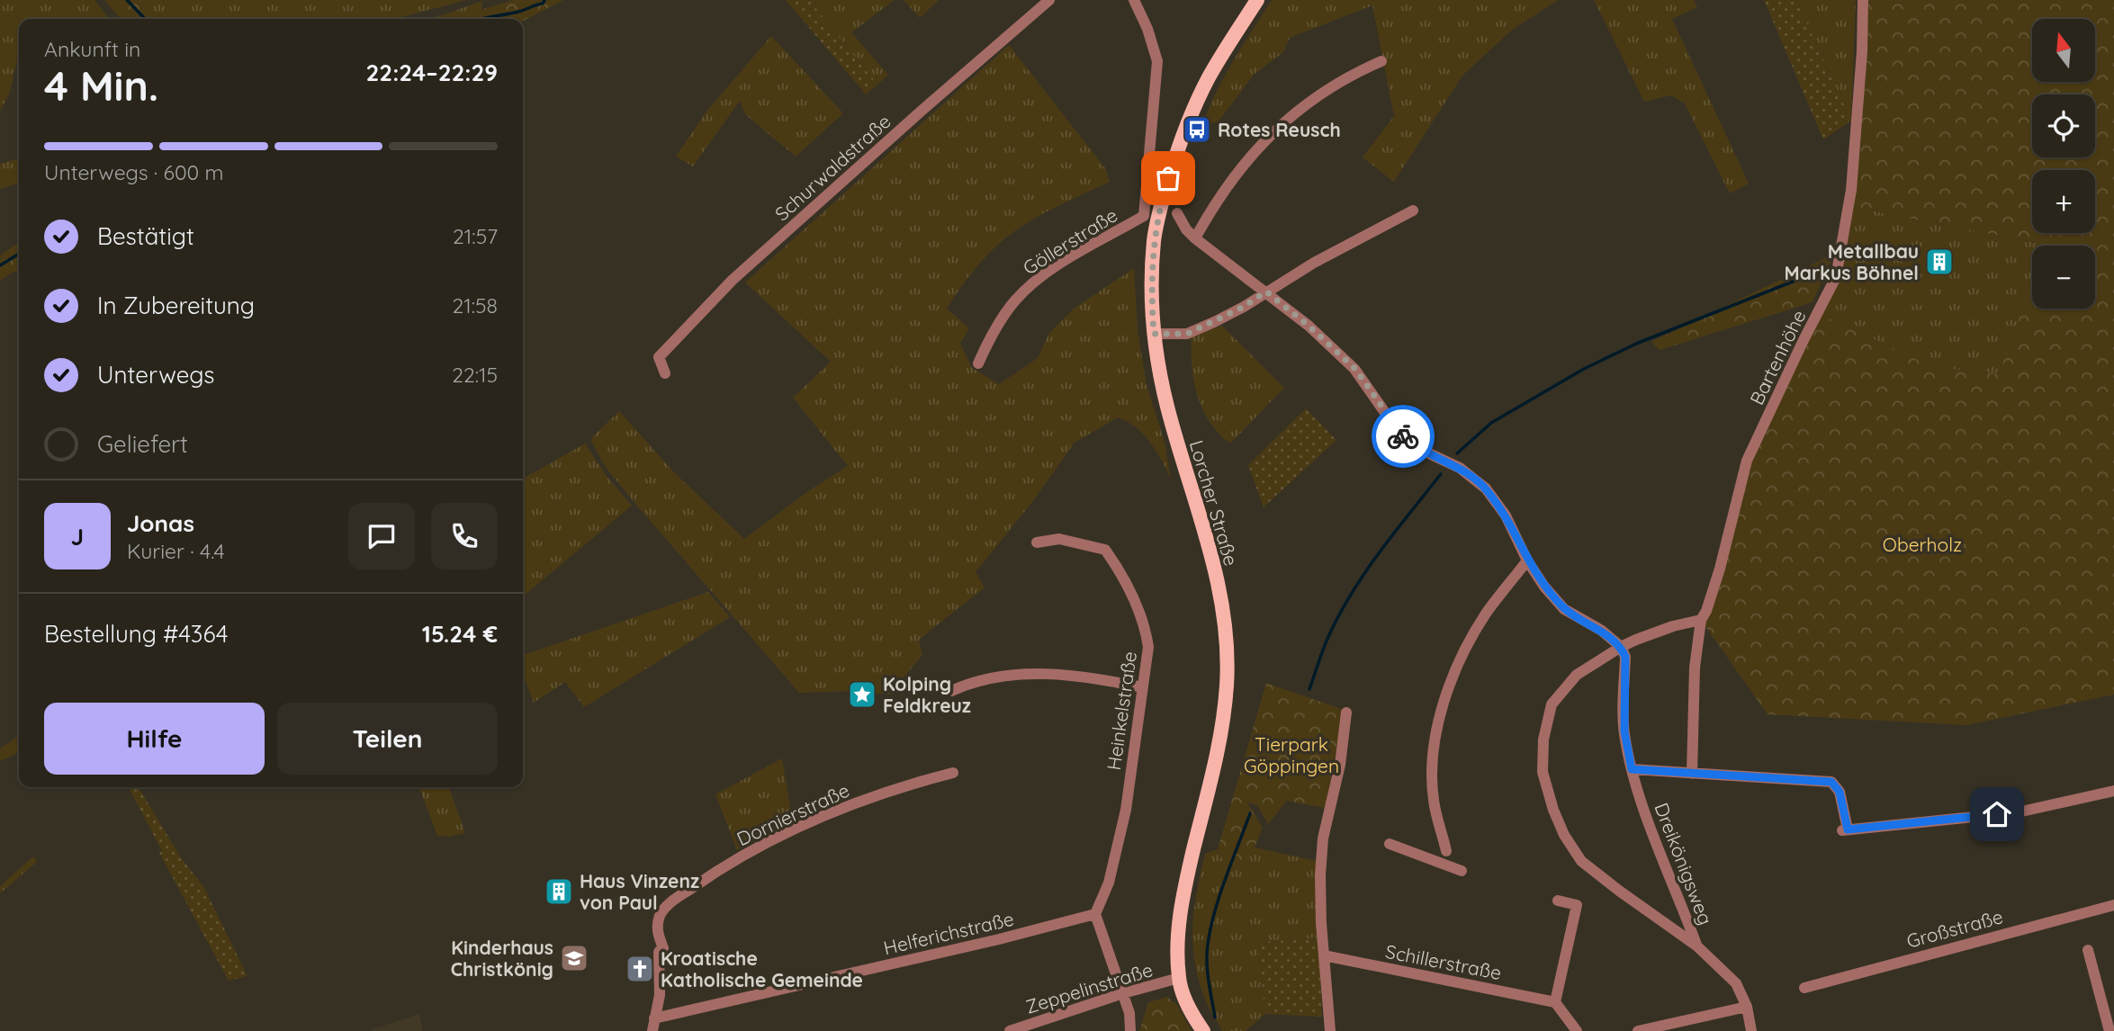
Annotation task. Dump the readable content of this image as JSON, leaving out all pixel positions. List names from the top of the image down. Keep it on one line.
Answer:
{"streets":{"main road":["Lorcher Straße"],"street":["Schurwaldstraße","Göllerstraße","Bartenhöhe","Heinkelstraße","Dornierstraße","Dreikönigsweg","Großstraße","Helferichstraße","Schillerstraße","Zeppelinstraße"]},"crossings":[["Lorcher Straße","Zeppelinstraße"],["Heinkelstraße","Helferichstraße"],["Dornierstraße","Helferichstraße"]],"parks":["Oberholz","Tierpark Göppingen"],"places":{"bus stop":["Rotes Reusch"],"building":["Metallbau Markus Böhnel","Haus Vinzenz von Paul"],"place":["Kolping Feldkreuz"],"school or university":["Kinderhaus Christkönig"],"church":["Kroatische Katholische Gemeinde"]},"north":"top","page":{"map_buttons":["+","−"],"heading":["4 Min.","Ankunft in","22:24–22:29"],"panel":["Jonas","Kurier · 4.4","Bestellung #4364","15.24 €"],"bar":"Unterwegs · 600 m","list":[["Bestätigt","21:57"],["In Zubereitung","21:58"],["Unterwegs","22:15"],"Geliefert"],"round":"J","buttons":["Hilfe","Teilen"]}}
